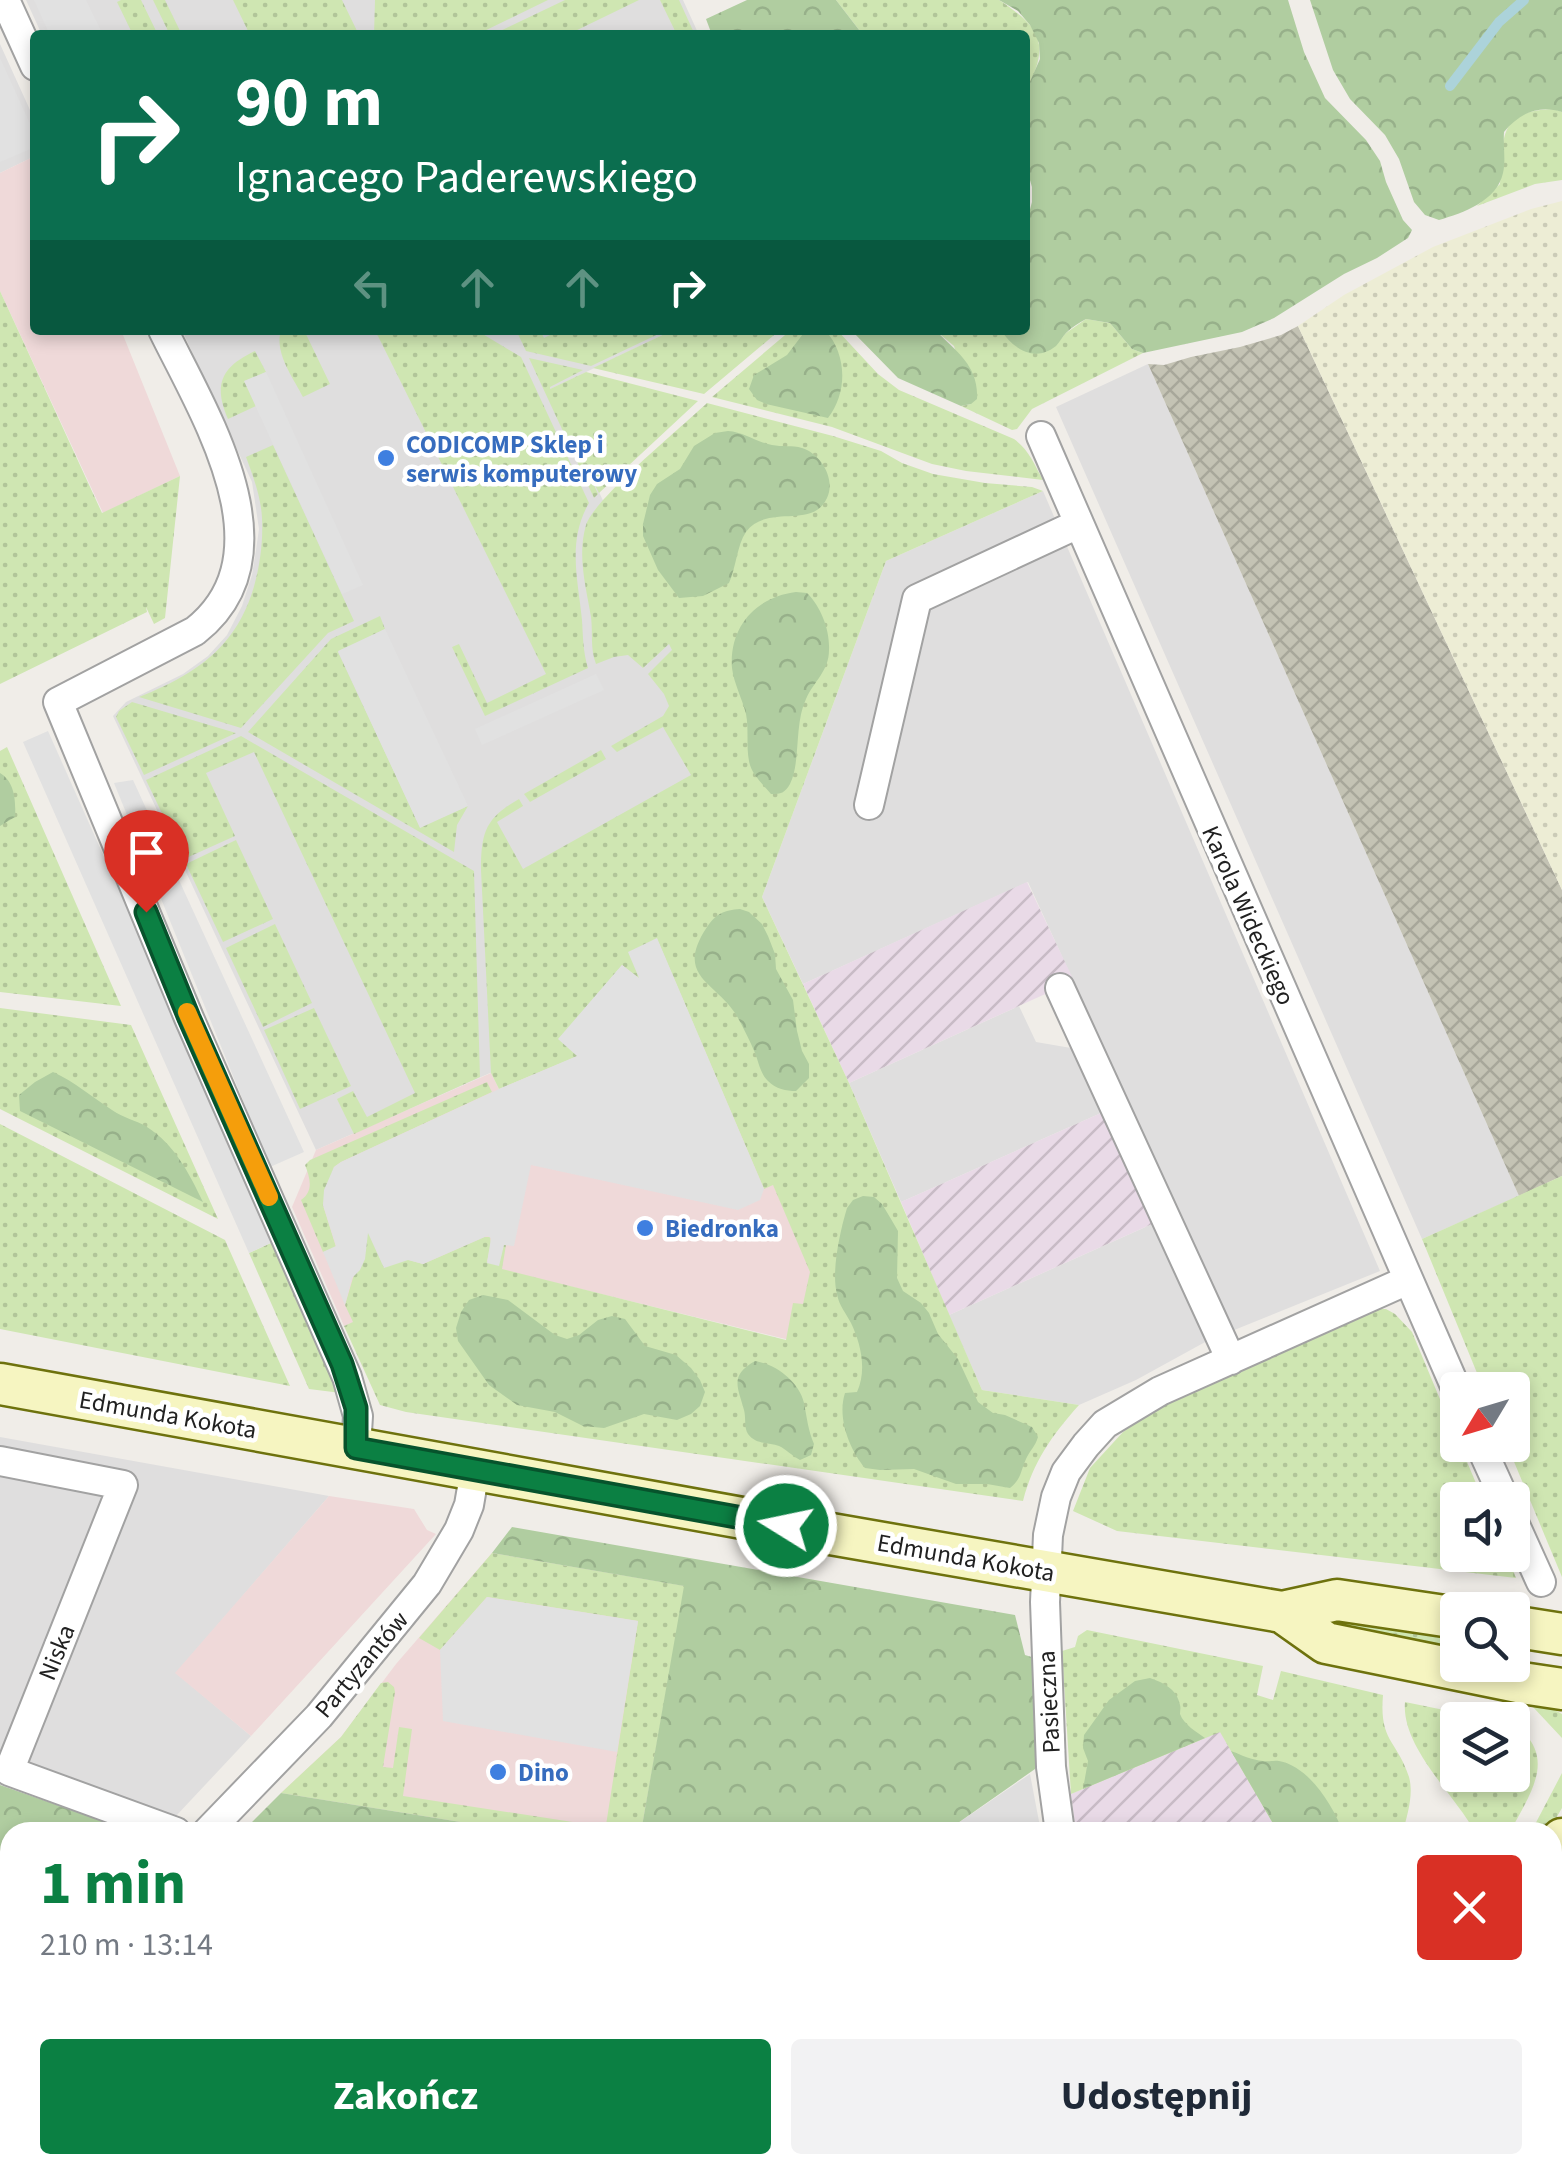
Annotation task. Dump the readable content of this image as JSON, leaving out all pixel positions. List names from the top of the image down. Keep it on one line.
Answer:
{"streets":{"street":["Karola Wideckiego","Edmunda Kokota","Niska","Partyzantów","Pasieczna"]},"crossings":[["Karola Wideckiego","Pasieczna"],["Edmunda Kokota","Partyzantów"],["Edmunda Kokota","Pasieczna"]],"places":["CODICOMP Sklep i serwis komputerowy","Biedronka","Dino"],"north":"bottom left","page":{"turn":["90 m","Ignacego Paderewskiego"],"heading":["1 min","210 m · 13:14"],"buttons":["Zakończ","Udostępnij"]}}
